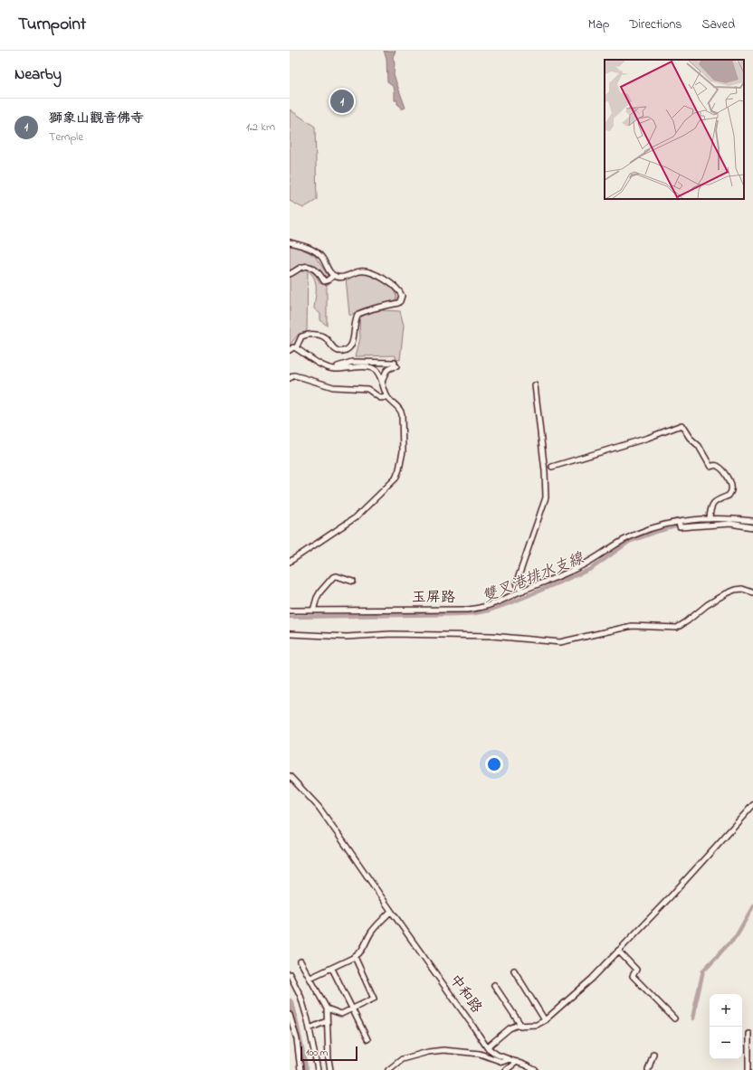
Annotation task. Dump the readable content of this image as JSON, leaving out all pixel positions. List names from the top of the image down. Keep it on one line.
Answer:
{"streets":{"street":["玉屏路","中和路"]},"water":["雙叉港排水支線"],"scale_bar":"100 m","page":{"header":"Turnpoint","nav":["Map","Directions","Saved"],"heading":"Nearby","pins":"1","list":[{"mark":"1","name":"獅象山觀音佛寺","note":"Temple","value":"1.2 km"}],"map_buttons":["+","−"],"scale":"100 m"}}
